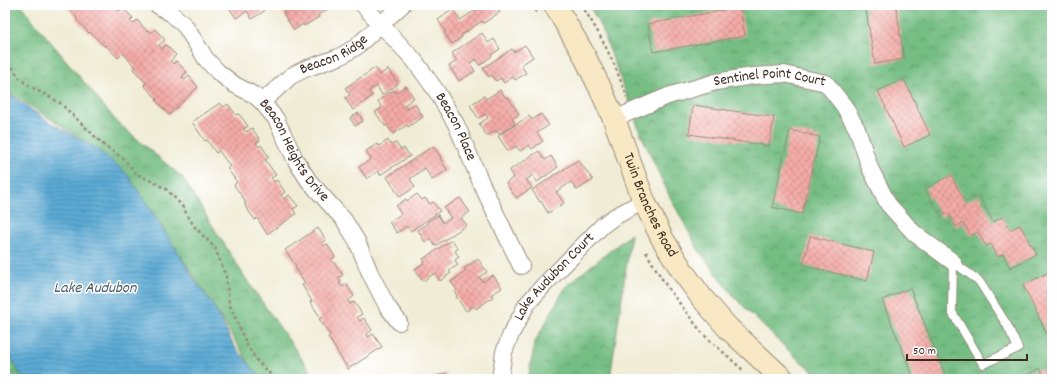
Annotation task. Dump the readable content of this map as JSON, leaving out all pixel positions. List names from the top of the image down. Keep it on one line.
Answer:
{"streets":{"main road":["Twin Branches Road"],"street":["Beacon Ridge","Sentinel Point Court","Beacon Place","Beacon Heights Drive","Lake Audubon Court"]},"crossings":[["Beacon Ridge","Beacon Place"],["Beacon Ridge","Beacon Heights Drive"],["Sentinel Point Court","Twin Branches Road"],["Twin Branches Road","Lake Audubon Court"]],"water":["Lake Audubon"],"scale_bar":"50 m"}
